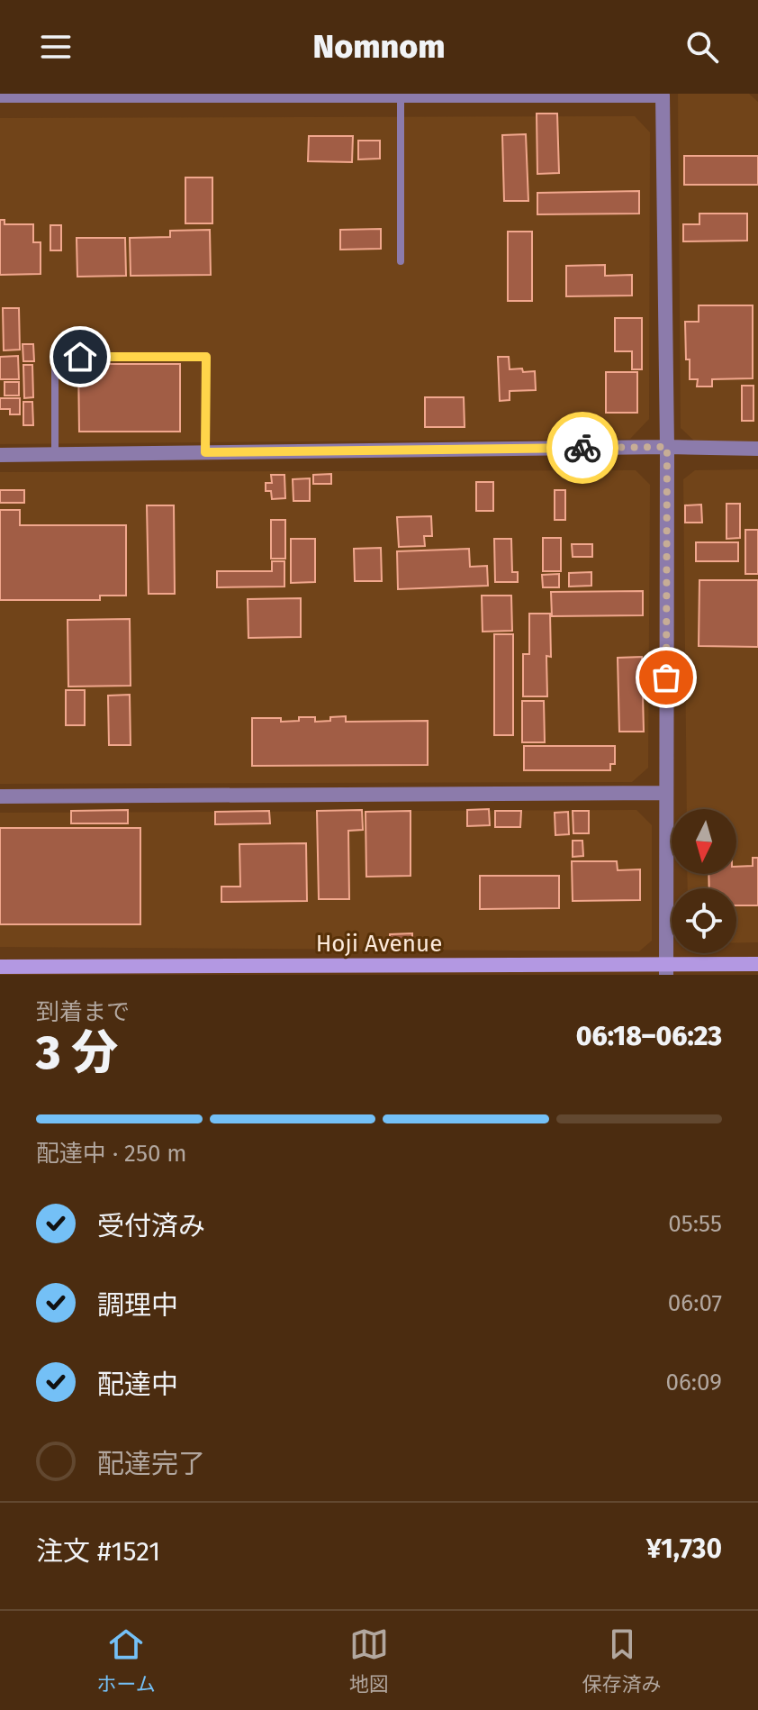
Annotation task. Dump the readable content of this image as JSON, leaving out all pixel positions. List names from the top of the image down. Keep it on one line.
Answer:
{"streets":{"main road":["Hoji Avenue"]},"north":"bottom","page":{"header":"Nomnom","heading":["3 分","到着まで","06:18–06:23"],"panel":["注文 #1521","¥1,730"],"bar":"配達中 · 250 m","list":[["受付済み","05:55"],["調理中","06:07"],["配達中","06:09"],"配達完了"],"tabs":["ホーム","地図","保存済み"]}}
